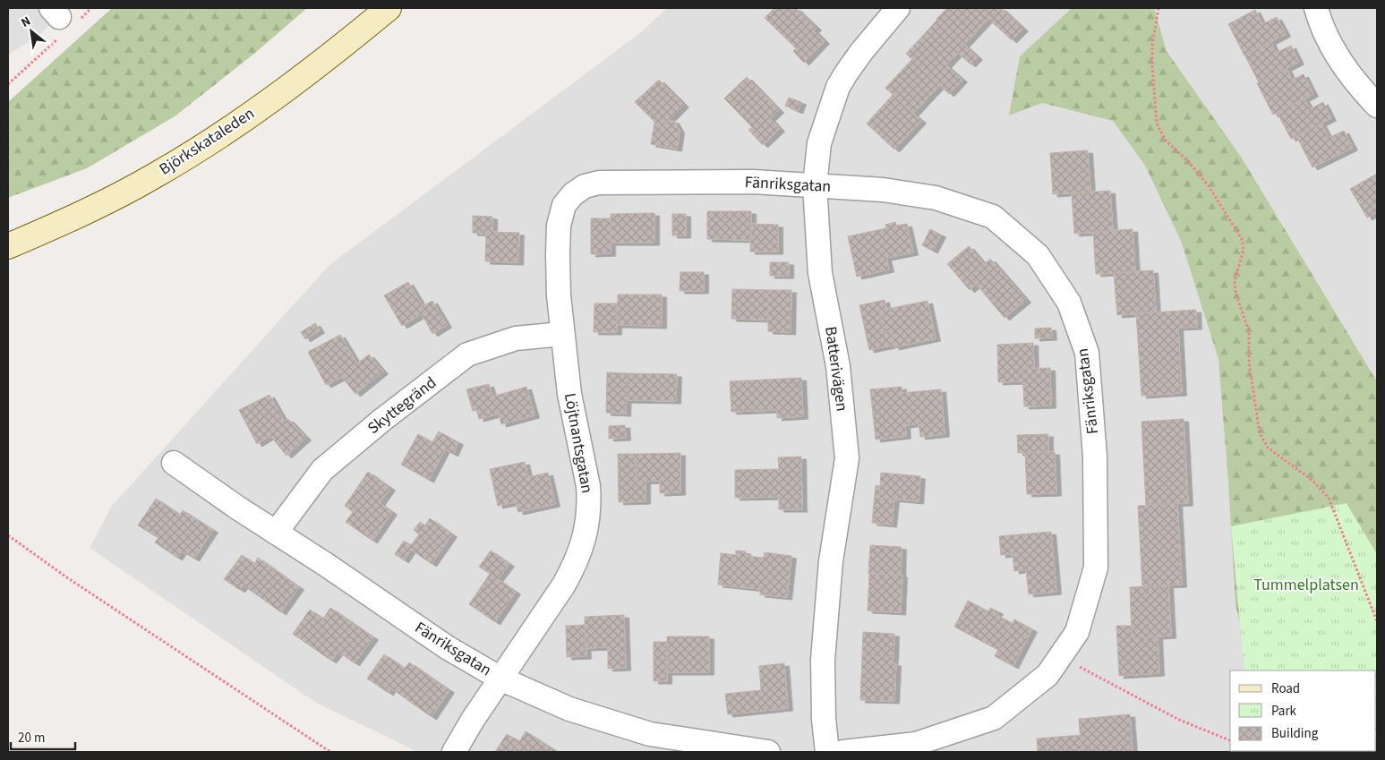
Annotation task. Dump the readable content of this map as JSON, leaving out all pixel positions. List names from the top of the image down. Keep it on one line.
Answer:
{"streets":{"main road":["Björkskataleden"],"street":["Fänriksgatan","Batterivägen","Skyttegränd","Löjtnantsgatan"]},"crossings":[["Fänriksgatan","Batterivägen"],["Fänriksgatan","Skyttegränd"],["Fänriksgatan","Löjtnantsgatan"],["Skyttegränd","Löjtnantsgatan"]],"parks":["Tummelplatsen"],"legend":["Road","Park","Building"],"scale_bar":"20 m","north":"top left"}
